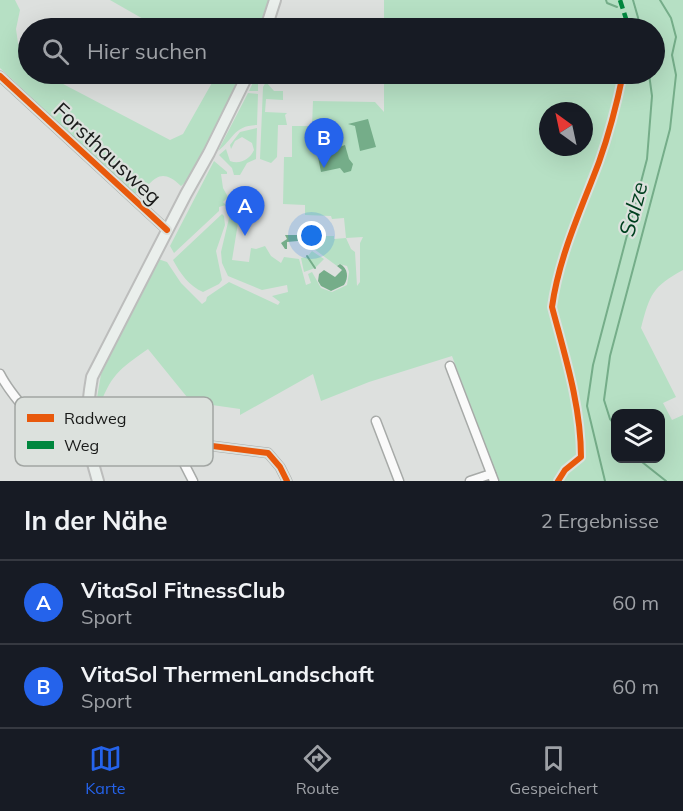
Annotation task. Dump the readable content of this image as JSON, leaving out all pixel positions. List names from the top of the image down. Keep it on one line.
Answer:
{"streets":{"street":["Forsthausweg"]},"water":["Salze"],"legend":["Radweg","Weg"],"north":"top left","page":{"search":"Hier suchen","pins":["B","A"],"heading":["In der Nähe","2 Ergebnisse"],"list":[{"mark":"A","name":"VitaSol FitnessClub","note":"Sport","value":"60 m"},{"mark":"B","name":"VitaSol ThermenLandschaft","note":"Sport","value":"60 m"}],"nav":["Karte","Route","Gespeichert"]}}
